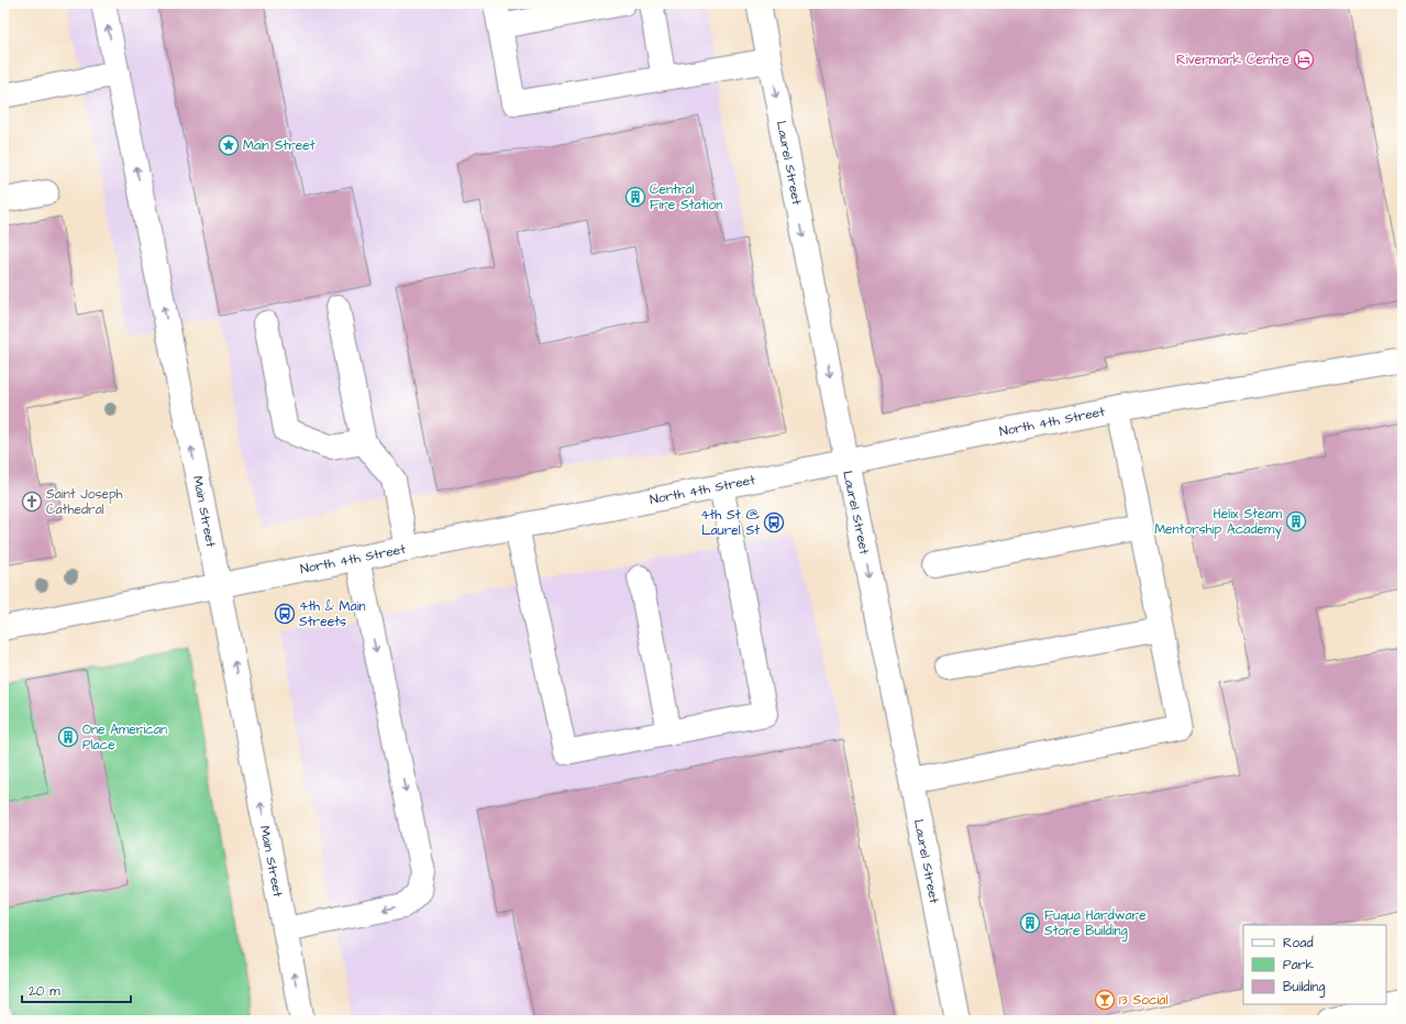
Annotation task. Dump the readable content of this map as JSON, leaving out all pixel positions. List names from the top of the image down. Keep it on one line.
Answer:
{"streets":{"street":["Laurel Street","North 4th Street","Main Street"]},"crossings":[["Laurel Street","North 4th Street"],["North 4th Street","Main Street"]],"one_way":["Laurel Street","Main Street"],"places":{"hotel":["Rivermark Centre"],"place":["Main Street"],"building":["Central Fire Station","Helix Steam Mentorship Academy","One American Place","Fuqua Hardware Store Building"],"church":["Saint Joseph Cathedral"],"bus stop":["4th St @ Laurel St","4th & Main Streets"],"bar":["13 Social"]},"legend":["Road","Park","Building"],"scale_bar":"20 m"}
